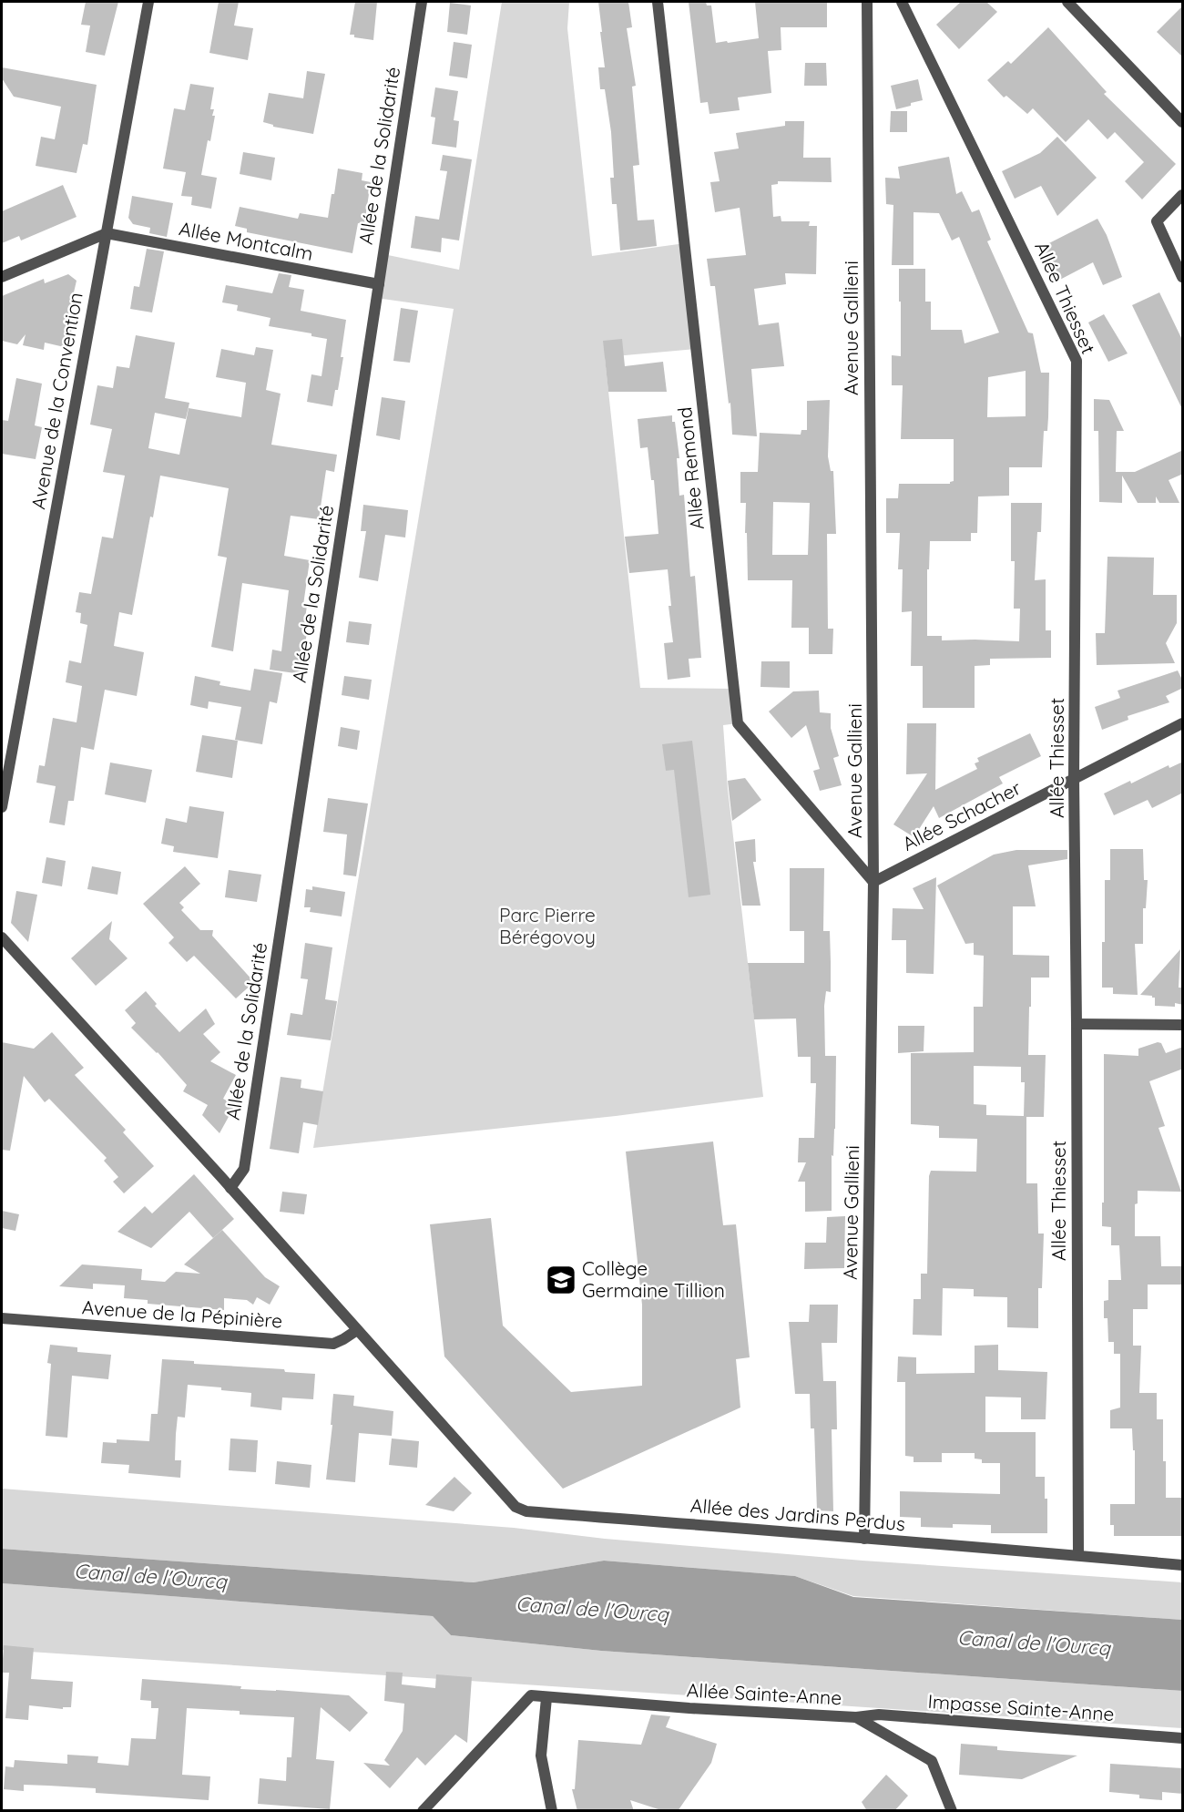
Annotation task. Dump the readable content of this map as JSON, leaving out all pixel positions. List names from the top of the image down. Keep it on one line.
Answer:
{"streets":{"street":["Allée de la Solidarité","Allée Montcalm","Allée Thiesset","Avenue Gallieni","Avenue de la Convention","Allée Remond","Allée Schacher","Avenue de la Pépinière","Allée des Jardins Perdus","Allée Sainte-Anne","Impasse Sainte-Anne"]},"crossings":[["Allée de la Solidarité","Allée Montcalm"],["Allée Montcalm","Avenue de la Convention"],["Allée Thiesset","Allée Schacher"],["Allée Thiesset","Allée des Jardins Perdus"],["Avenue Gallieni","Allée Remond"],["Avenue Gallieni","Allée Schacher"],["Avenue Gallieni","Allée des Jardins Perdus"],["Allée Remond","Allée Schacher"],["Avenue de la Pépinière","Allée des Jardins Perdus"],["Allée Sainte-Anne","Impasse Sainte-Anne"]],"water":["Canal de l'Ourcq"],"parks":["Parc Pierre Bérégovoy"],"places":{"school or university":["Collège Germaine Tillion"]}}
